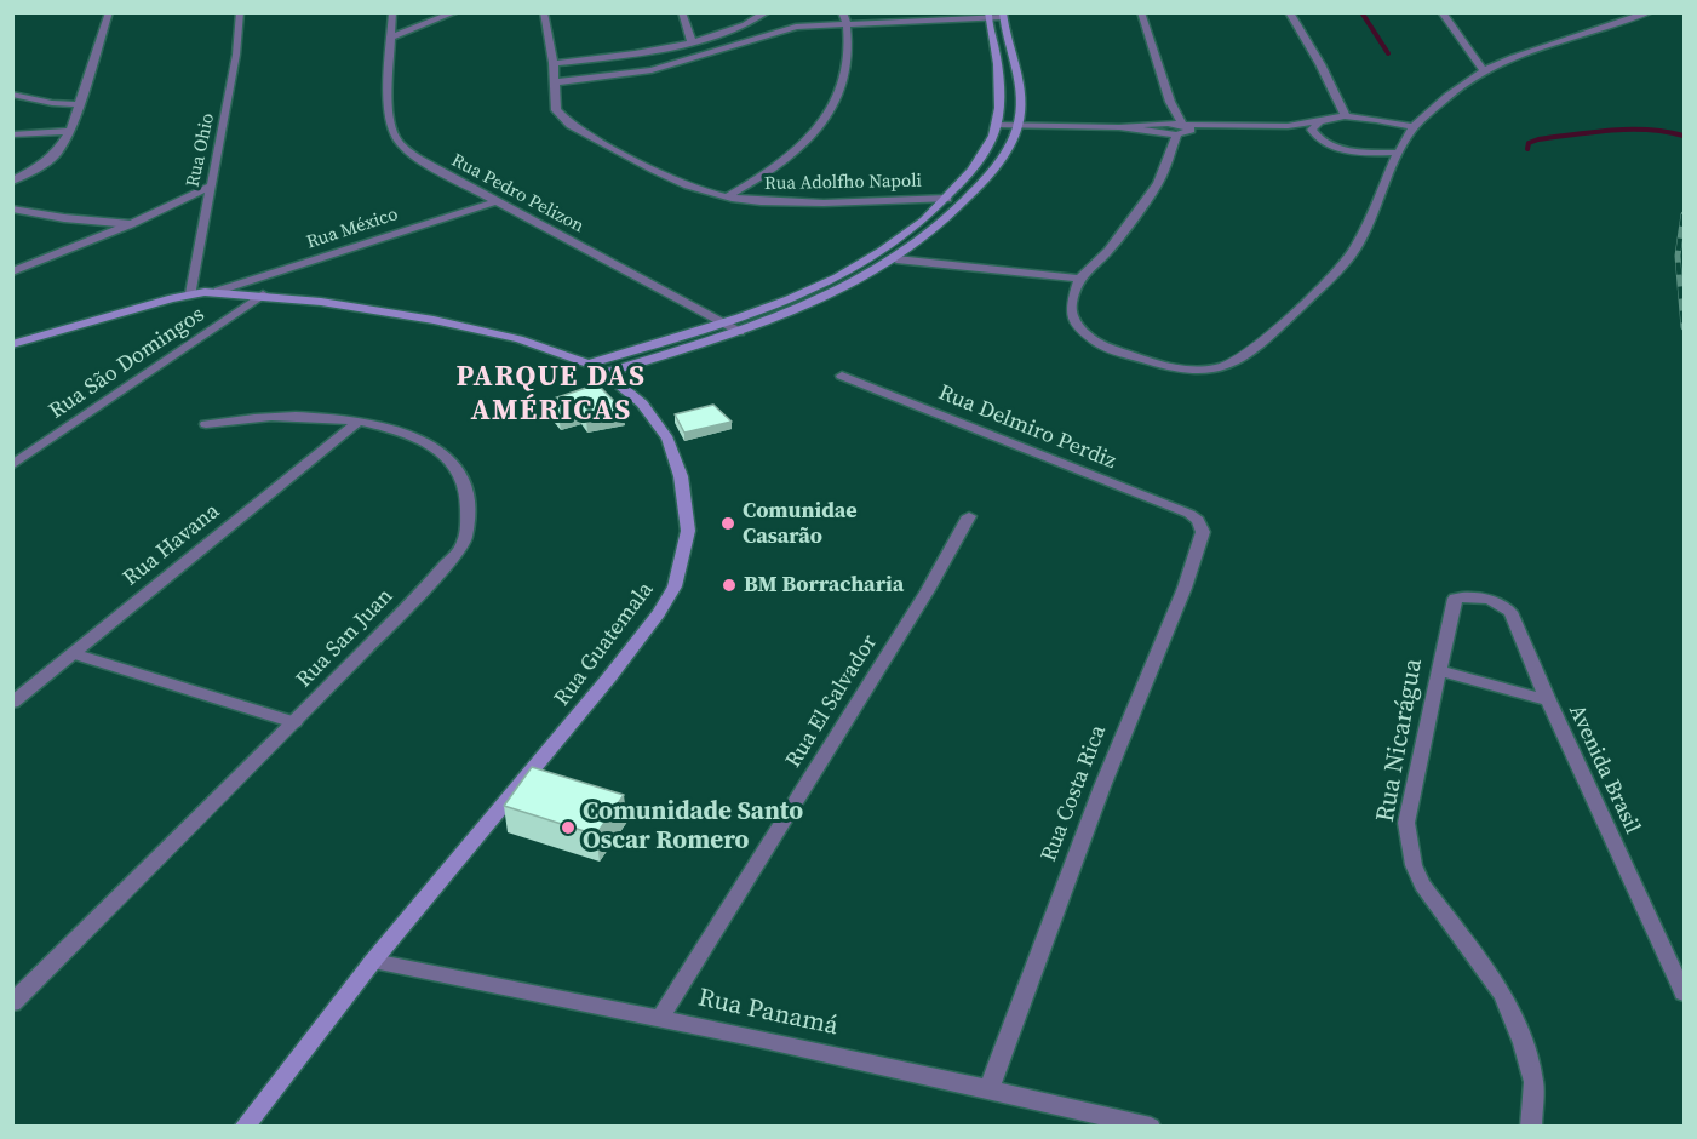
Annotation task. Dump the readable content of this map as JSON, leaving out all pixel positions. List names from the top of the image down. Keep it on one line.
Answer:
{"streets":{"main road":["Rua Guatemala"],"street":["Rua Ohio","Rua Adolfho Napoli","Rua Pedro Pelizon","Rua México","Rua São Domingos","Rua Delmiro Perdiz","Rua Havana","Rua San Juan","Rua El Salvador","Rua Nicarágua","Avenida Brasil","Rua Costa Rica","Rua Panamá"]},"crossings":[["Rua Ohio","Rua Guatemala"],["Rua Pedro Pelizon","Rua México"],["Rua México","Rua Guatemala"],["Rua São Domingos","Rua Guatemala"],["Rua Delmiro Perdiz","Rua Costa Rica"],["Rua Havana","Rua San Juan"],["Rua Guatemala","Rua Panamá"],["Rua El Salvador","Rua Panamá"],["Rua Nicarágua","Avenida Brasil"],["Rua Costa Rica","Rua Panamá"]],"districts":["PARQUE DAS AMÉRICAS"],"places":["Comunidae Casarão","BM Borracharia","Comunidade Santo Oscar Romero"]}
